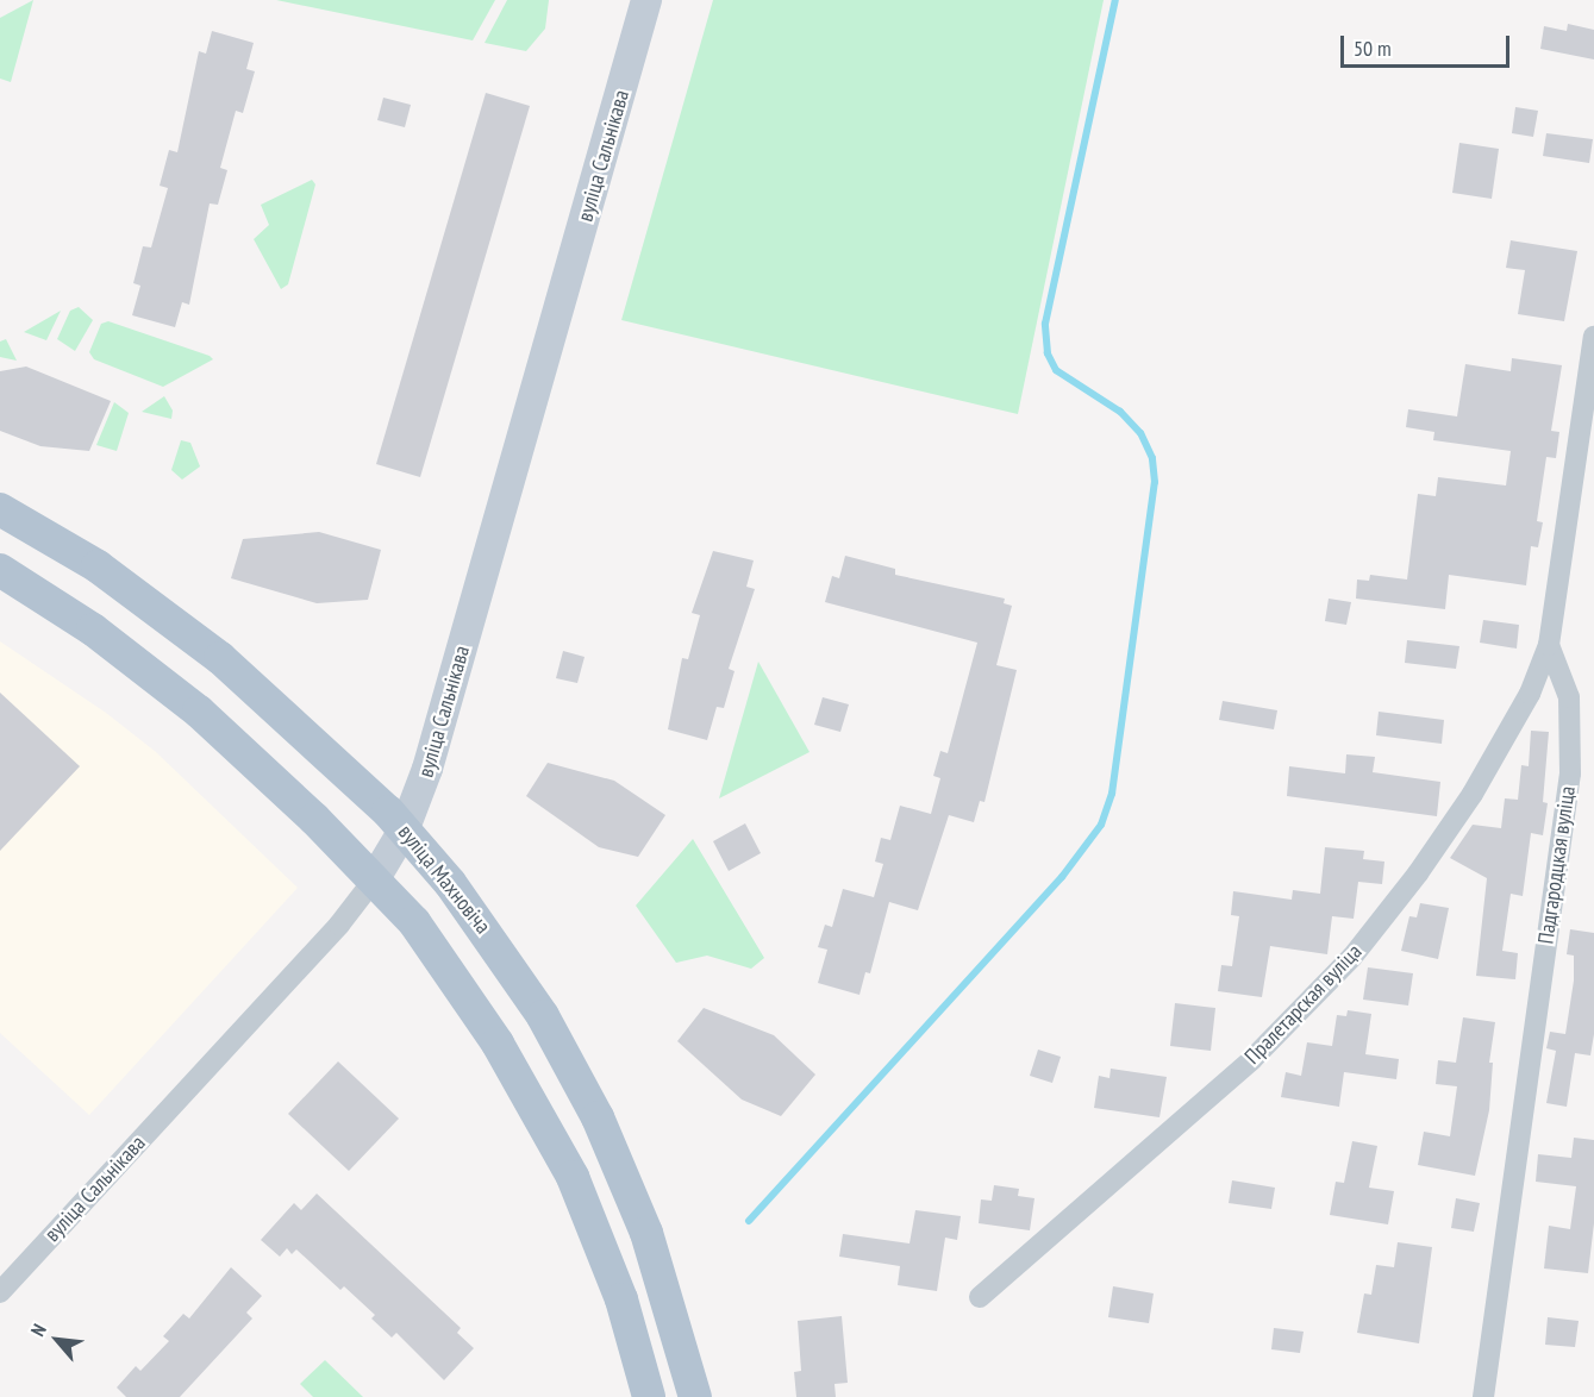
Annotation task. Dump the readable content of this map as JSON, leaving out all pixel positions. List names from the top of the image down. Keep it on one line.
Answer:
{"streets":{"main road":["вуліца Махновіча"],"street":["вуліца Сальнікава","Падгародцкая вуліца","Пралетарская вуліца"]},"crossings":[["вуліца Сальнікава","вуліца Махновіча"],["Падгародцкая вуліца","Пралетарская вуліца"]],"scale_bar":"50 m","north":"top left"}
